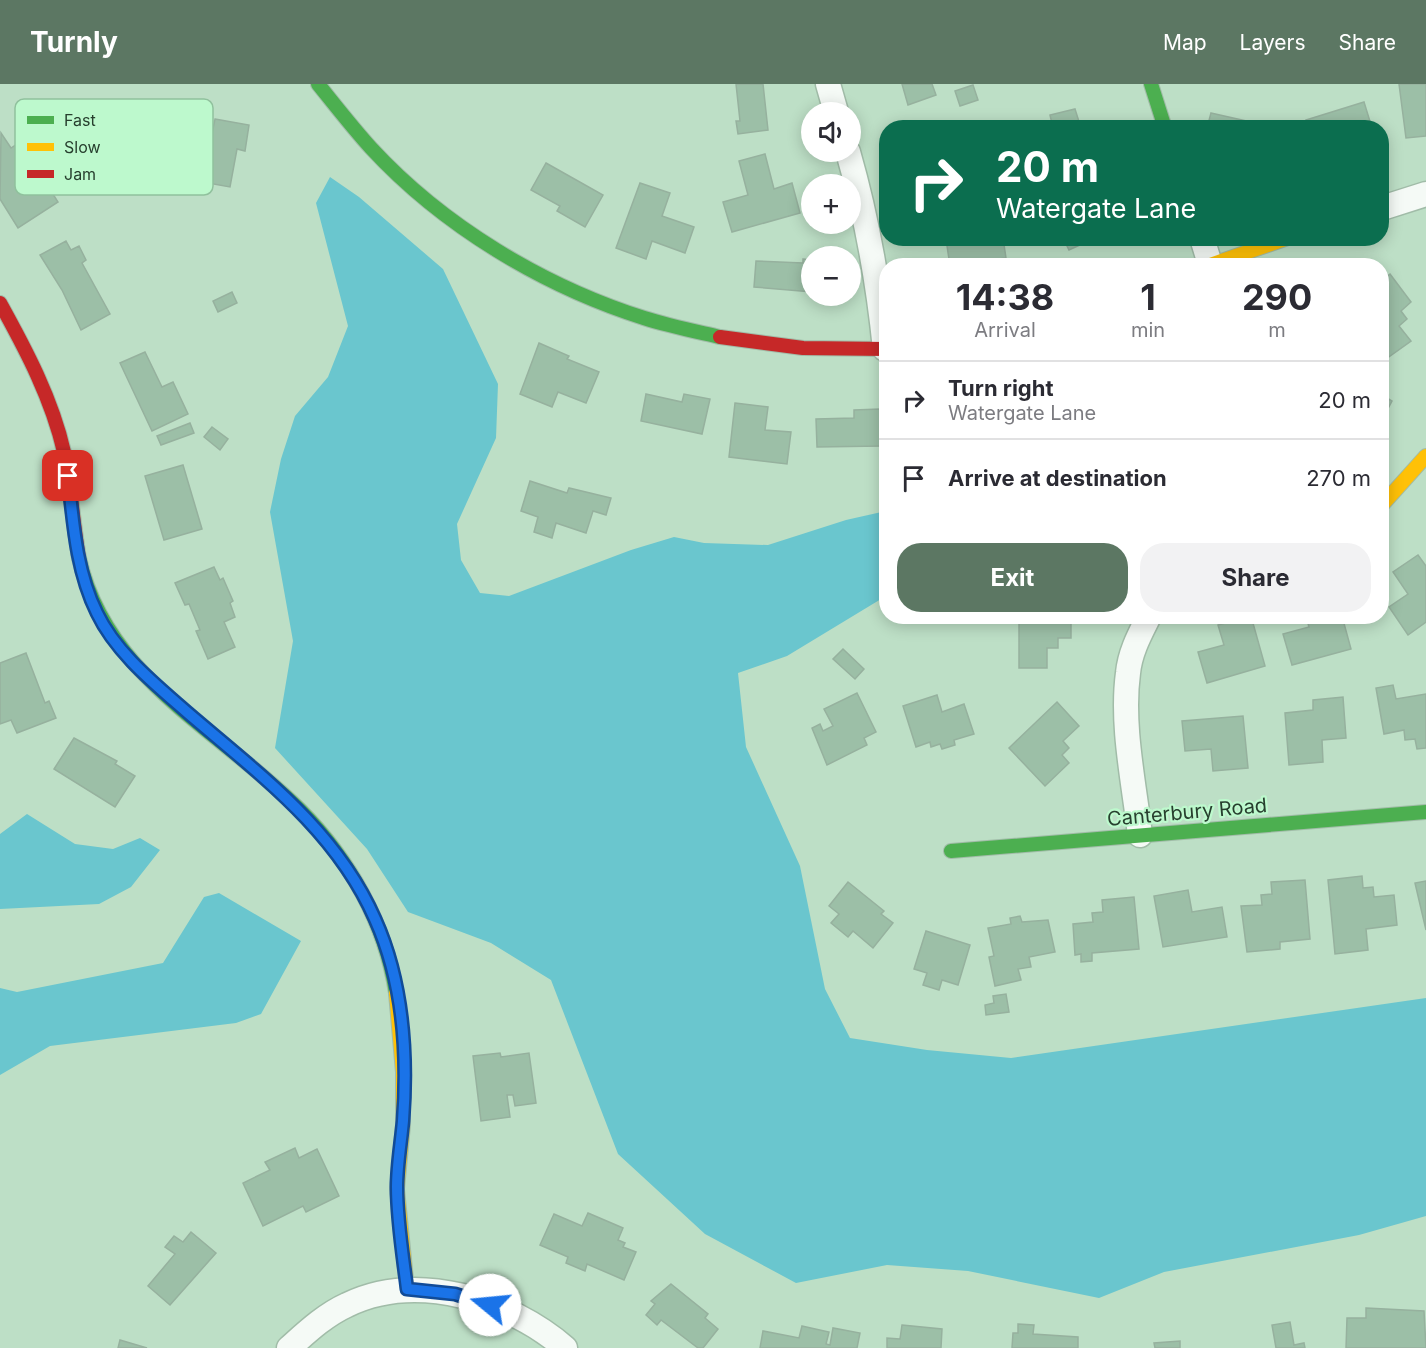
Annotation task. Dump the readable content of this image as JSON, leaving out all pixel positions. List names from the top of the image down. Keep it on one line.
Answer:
{"streets":{"street":["Canterbury Road"]},"legend":["Fast","Slow","Jam"],"page":{"header":"Turnly","nav":["Map","Layers","Share"],"map_buttons":["+","−"],"turn":["20 m","Watergate Lane"],"eta":["14:38","Arrival","1","min","290","m"],"list":[{"name":"Turn right","note":"Watergate Lane","value":"20 m"},{"name":"Arrive at destination","value":"270 m"}],"buttons":["Exit","Share"]}}
